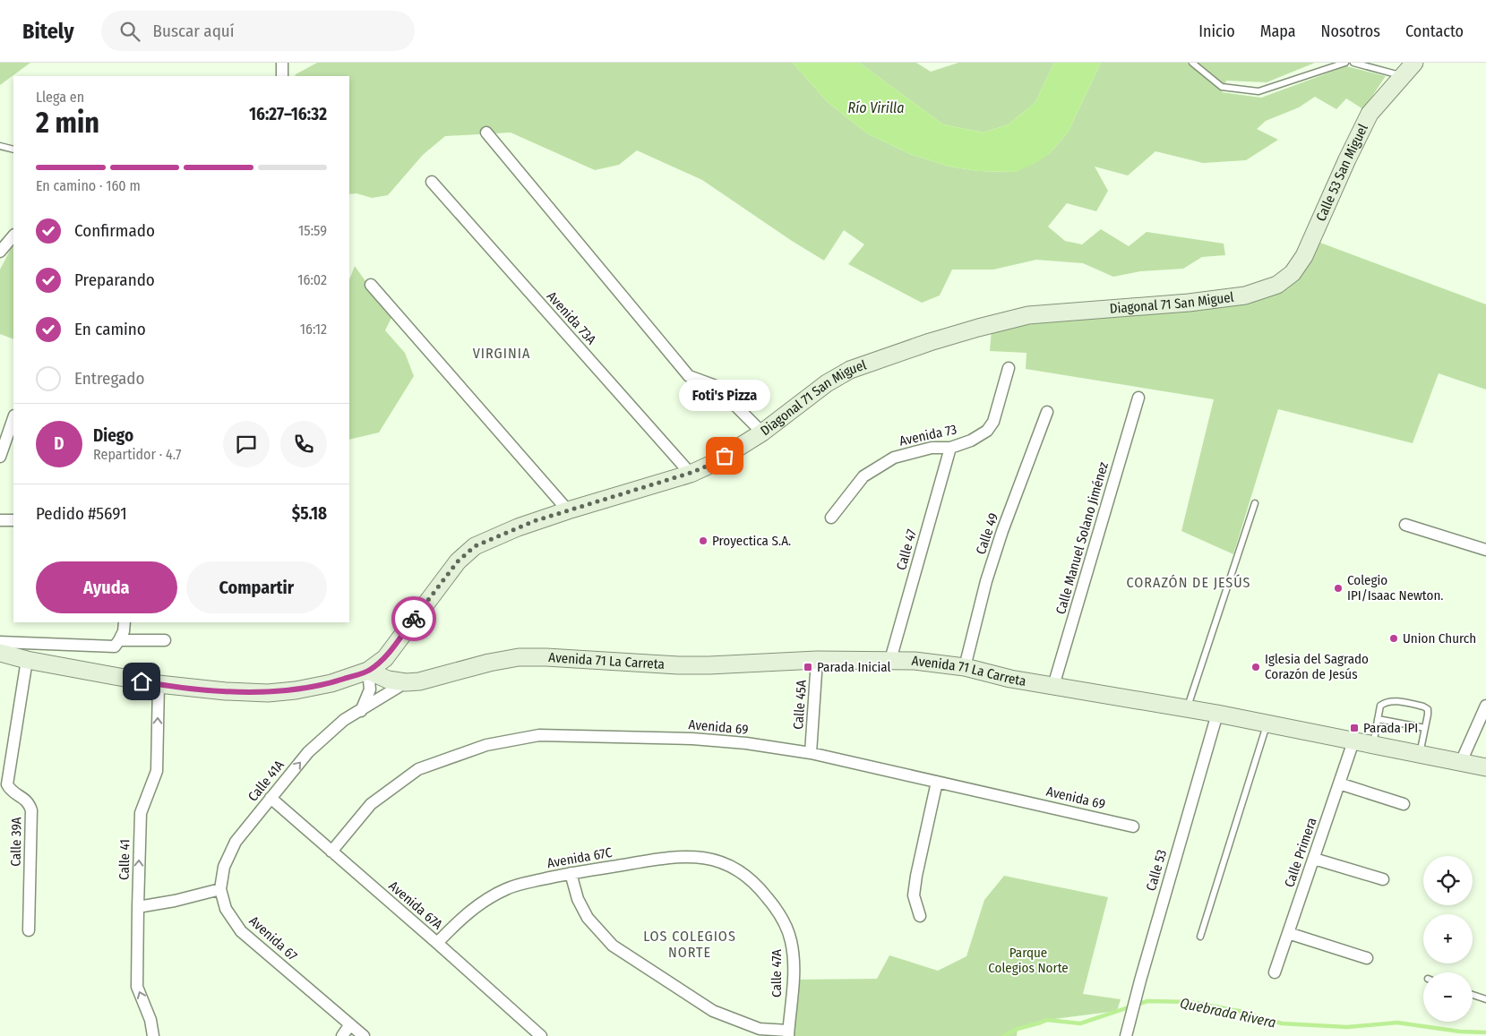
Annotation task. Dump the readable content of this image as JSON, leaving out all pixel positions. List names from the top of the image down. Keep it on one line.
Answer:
{"streets":{"main road":["Calle 53 San Miguel","Diagonal 71 San Miguel","Avenida 71 La Carreta"],"street":["Avenida 73A","Avenida 73","Calle 49","Calle Manuel Solano Jiménez","Calle 47","Calle 45A","Avenida 69","Calle 41A","Calle 39A","Calle Primera","Avenida 67C","Calle 41","Calle 53","Avenida 67A","Avenida 67","Calle 47A"]},"crossings":[["Calle 53 San Miguel","Diagonal 71 San Miguel"],["Diagonal 71 San Miguel","Avenida 73A"],["Diagonal 71 San Miguel","Avenida 71 La Carreta"],["Avenida 73","Calle 47"],["Calle 49","Avenida 71 La Carreta"],["Calle Manuel Solano Jiménez","Avenida 71 La Carreta"],["Calle 47","Avenida 71 La Carreta"],["Avenida 71 La Carreta","Calle 45A"],["Avenida 71 La Carreta","Calle 41A"],["Avenida 71 La Carreta","Calle Primera"],["Avenida 71 La Carreta","Calle 53"],["Calle 45A","Avenida 69"],["Avenida 69","Avenida 67A"],["Calle 41A","Avenida 67A"],["Calle 41A","Avenida 67"],["Avenida 67C","Avenida 67A"],["Avenida 67C","Calle 47A"]],"one_way":["Calle 41A","Calle 41"],"districts":["VIRGINIA","CORAZÓN DE JESÚS","LOS COLEGIOS NORTE"],"water":["Río Virilla","Quebrada Rivera"],"parks":["Parque Colegios Norte"],"places":{"other":["Foti's Pizza","Proyectica S.A.","Colegio IPI/Isaac Newton.","Union Church","Iglesia del Sagrado Corazón de Jesús"],"transit":["Parada Inicial","Parada IPI"]},"page":{"header":"Bitely","search":"Buscar aquí","nav":["Inicio","Mapa","Nosotros","Contacto"],"heading":["2 min","Llega en","16:27–16:32"],"panel":["Diego","Repartidor · 4.7","Pedido #5691","$5.18"],"bar":"En camino · 160 m","list":[["Confirmado","15:59"],["Preparando","16:02"],["En camino","16:12"],"Entregado"],"bubble":"Foti's Pizza","round":"D","buttons":["Ayuda","Compartir"],"map_buttons":["+","−"]}}
